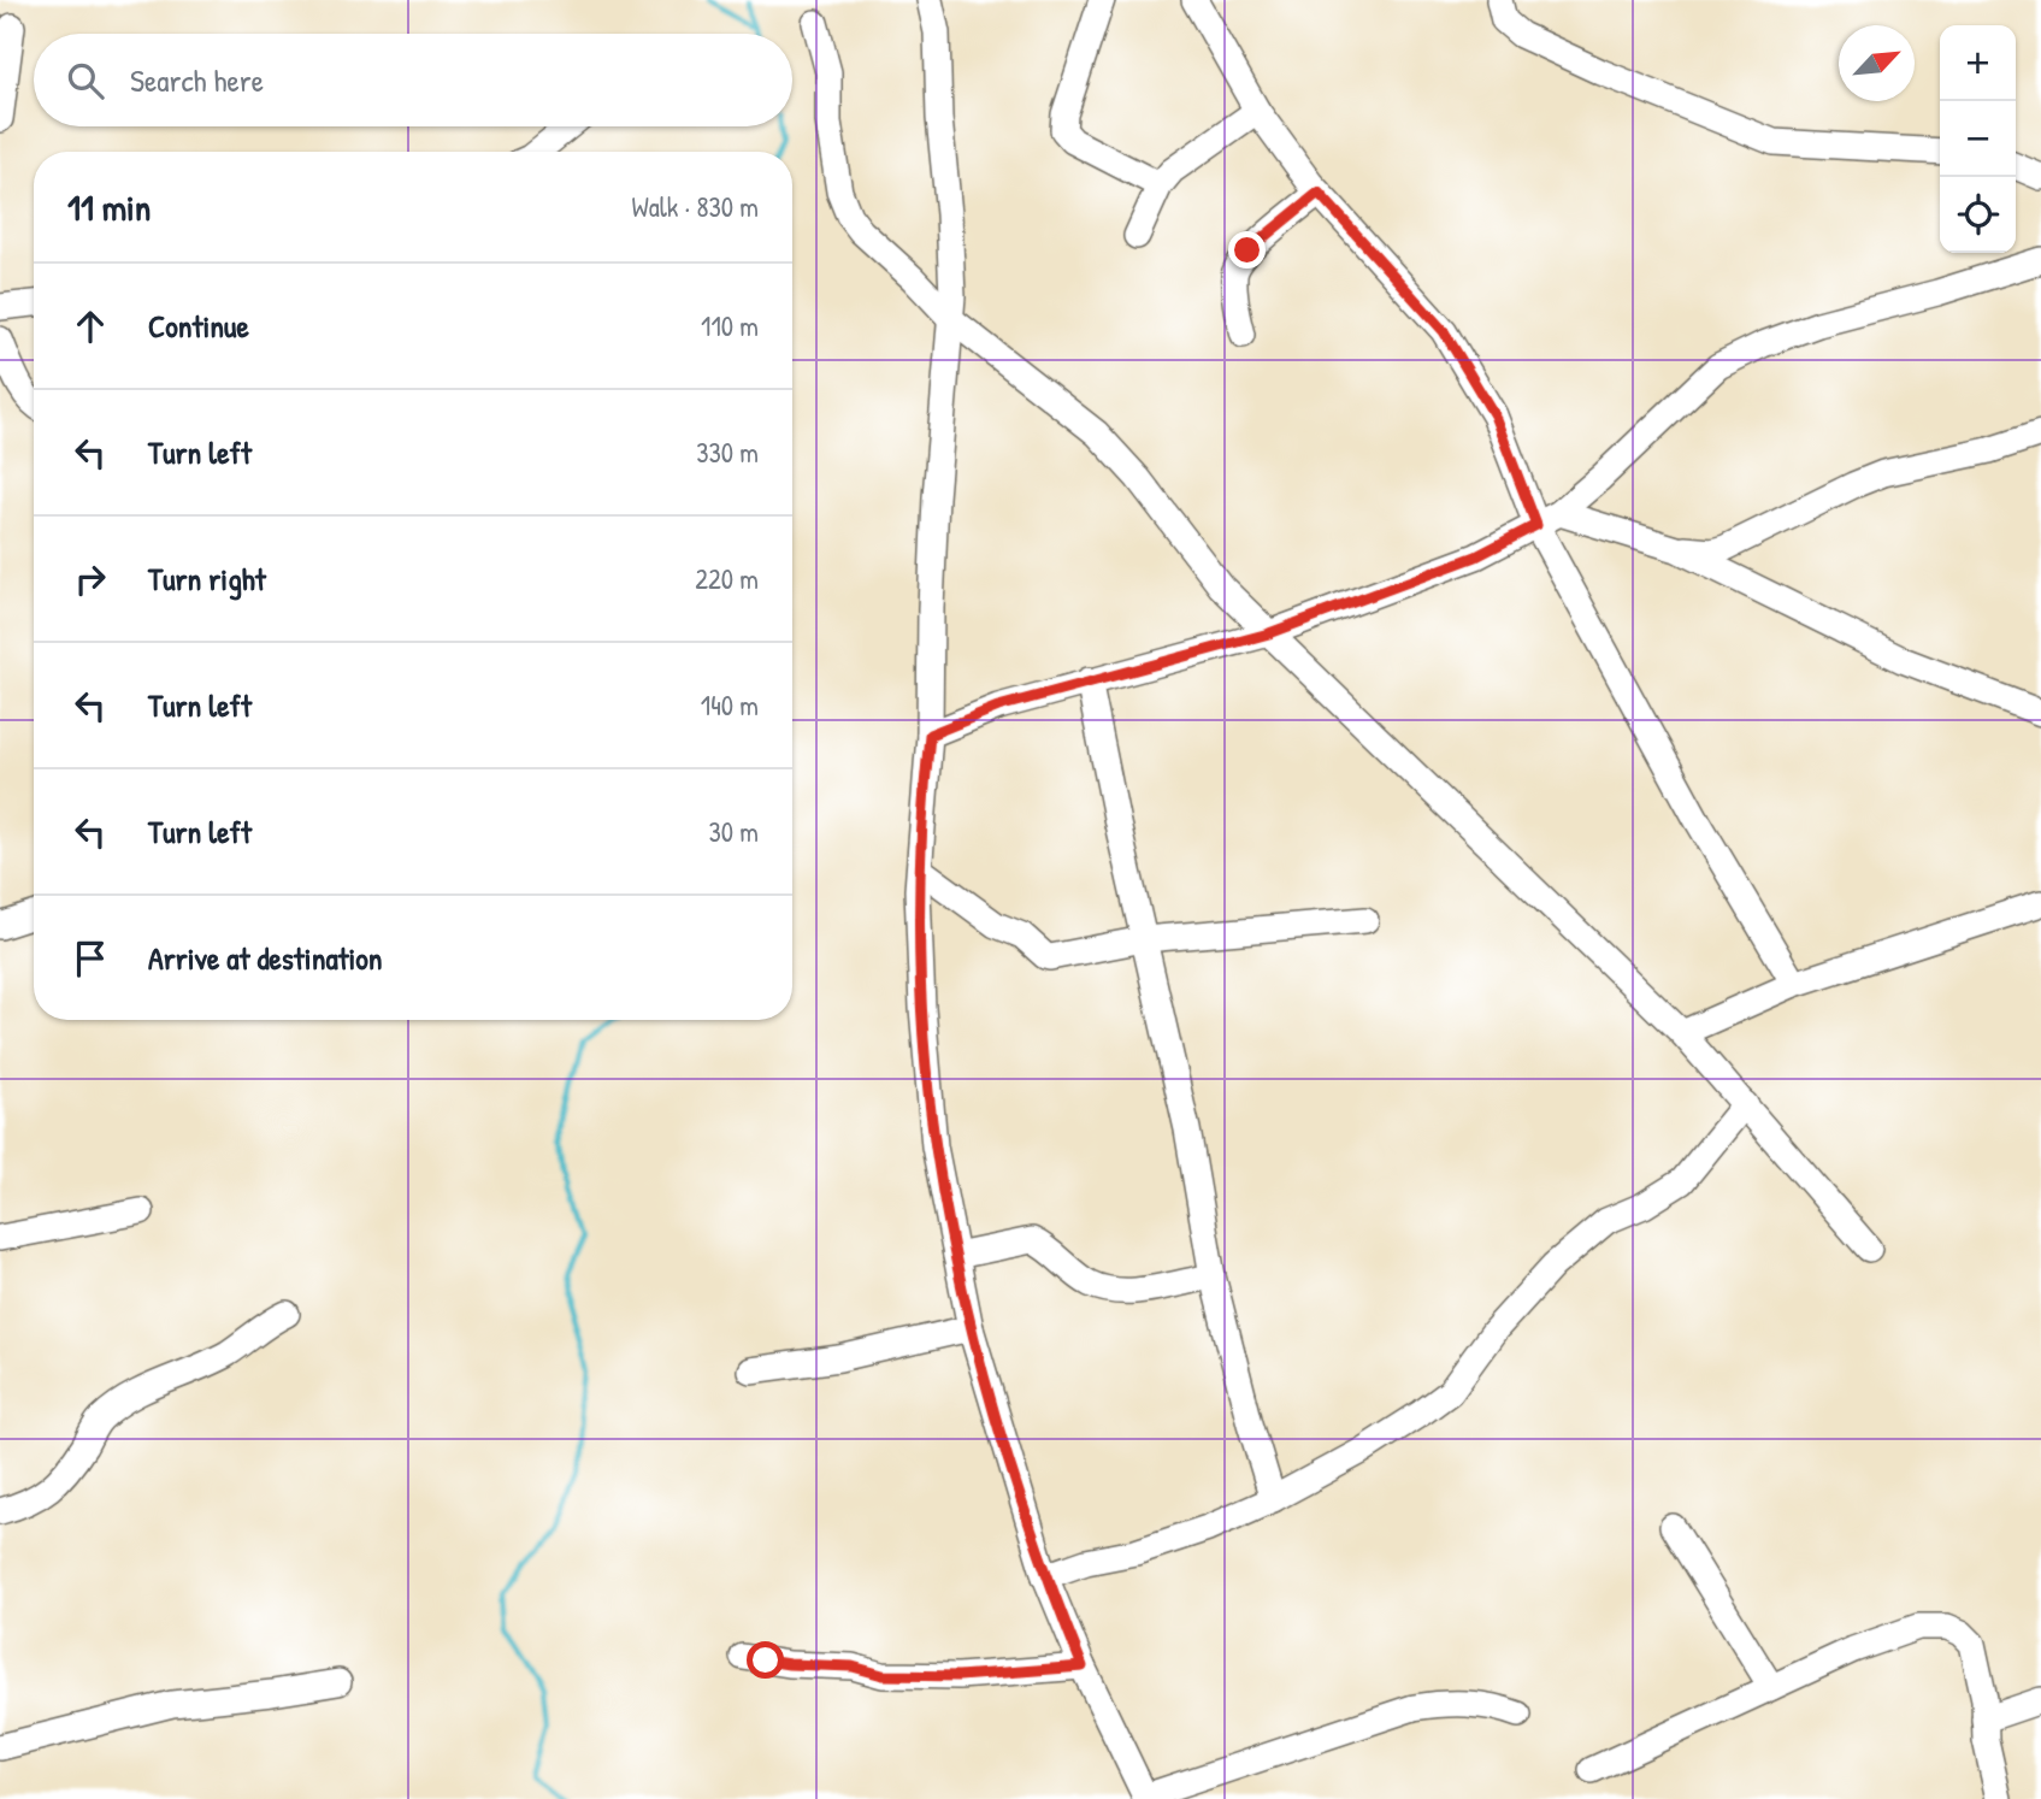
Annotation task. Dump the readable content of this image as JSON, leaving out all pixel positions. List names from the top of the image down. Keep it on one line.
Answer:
{"north":"top right","page":{"map_buttons":["+","−"],"search":"Search here","heading":["11 min","Walk · 830 m"],"list":[["Continue","110 m"],["Turn left","330 m"],["Turn right","220 m"],["Turn left","140 m"],["Turn left","30 m"],"Arrive at destination"]}}
